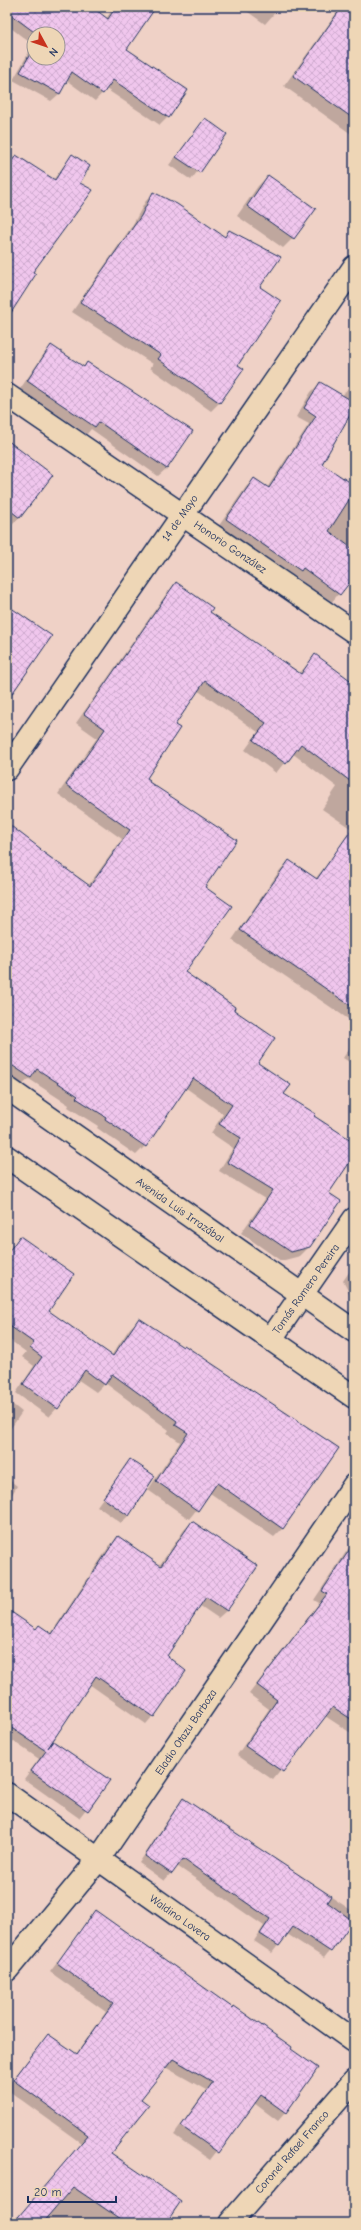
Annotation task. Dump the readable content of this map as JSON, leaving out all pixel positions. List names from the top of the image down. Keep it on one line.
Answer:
{"streets":{"main road":["14 de Mayo","Honorio González","Avenida Luis Irrazábal","Tomás Romero Pereira","Eladio Otazu Barboza","Waldino Lovera","Coronel Rafael Franco"]},"crossings":[["14 de Mayo","Honorio González"],["Avenida Luis Irrazábal","Tomás Romero Pereira"],["Eladio Otazu Barboza","Waldino Lovera"]],"scale_bar":"20 m","north":"bottom right"}
